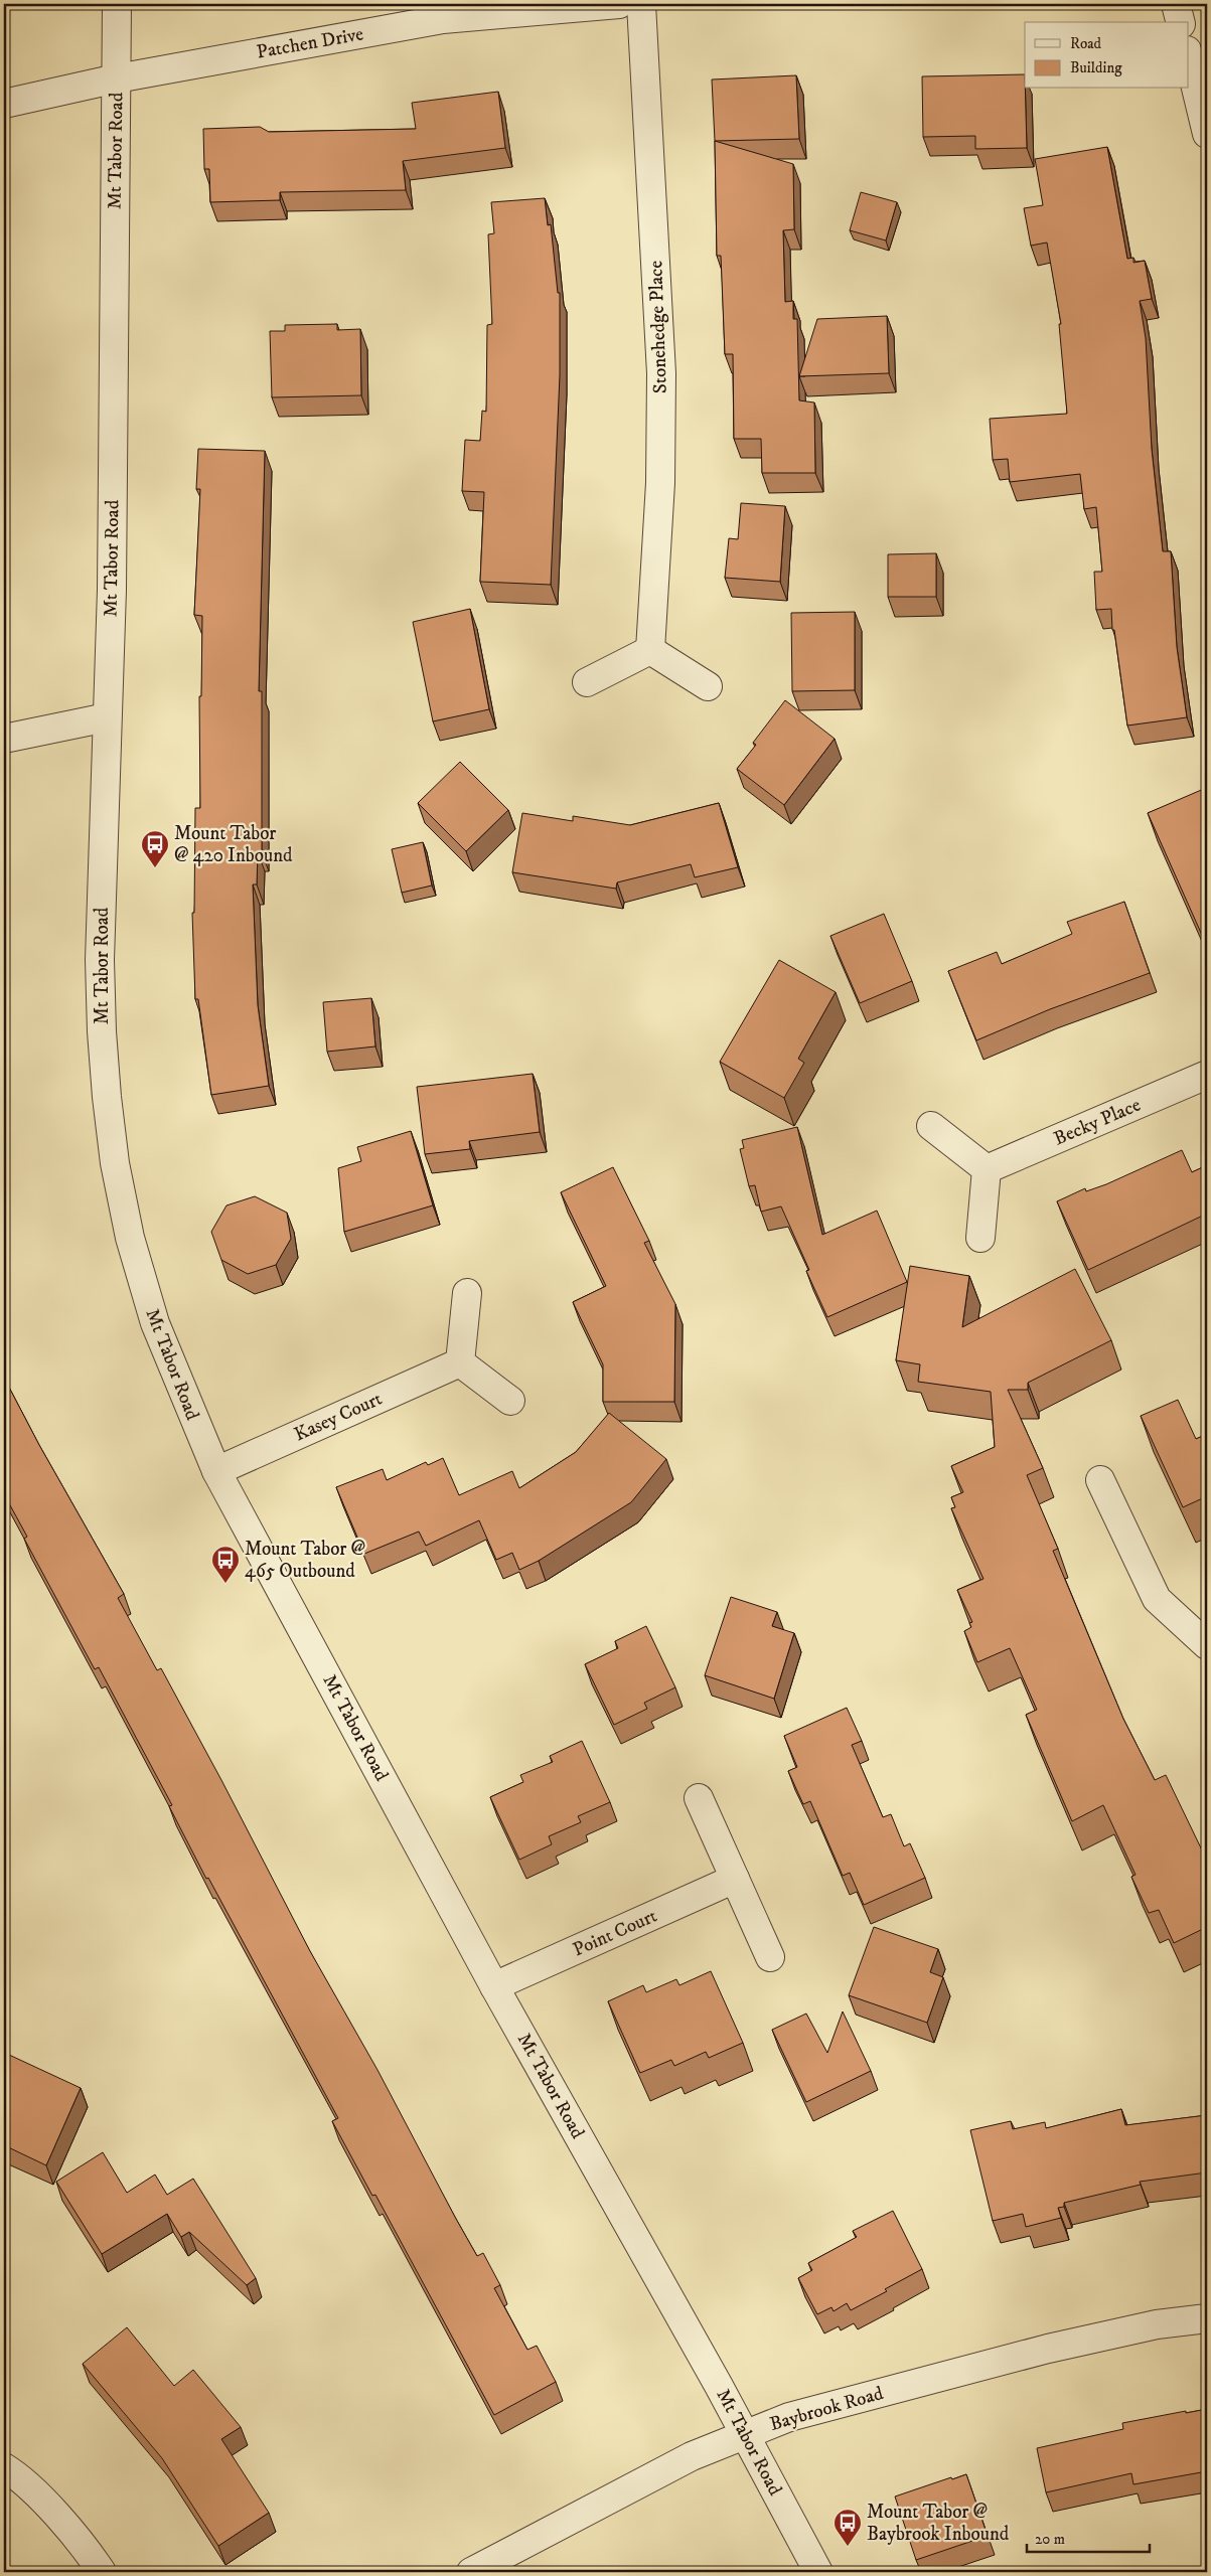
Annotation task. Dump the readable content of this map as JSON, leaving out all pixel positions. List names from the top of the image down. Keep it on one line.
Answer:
{"streets":{"street":["Patchen Drive","Mt Tabor Road","Stonehedge Place","Becky Place","Kasey Court","Point Court","Baybrook Road"]},"crossings":[["Patchen Drive","Mt Tabor Road"],["Mt Tabor Road","Kasey Court"],["Mt Tabor Road","Point Court"],["Mt Tabor Road","Baybrook Road"]],"places":{"bus stop":["Mount Tabor @ 420 Inbound","Mount Tabor @ 465 Outbound","Mount Tabor @ Baybrook Inbound"]},"legend":["Road","Building"],"scale_bar":"20 m"}
